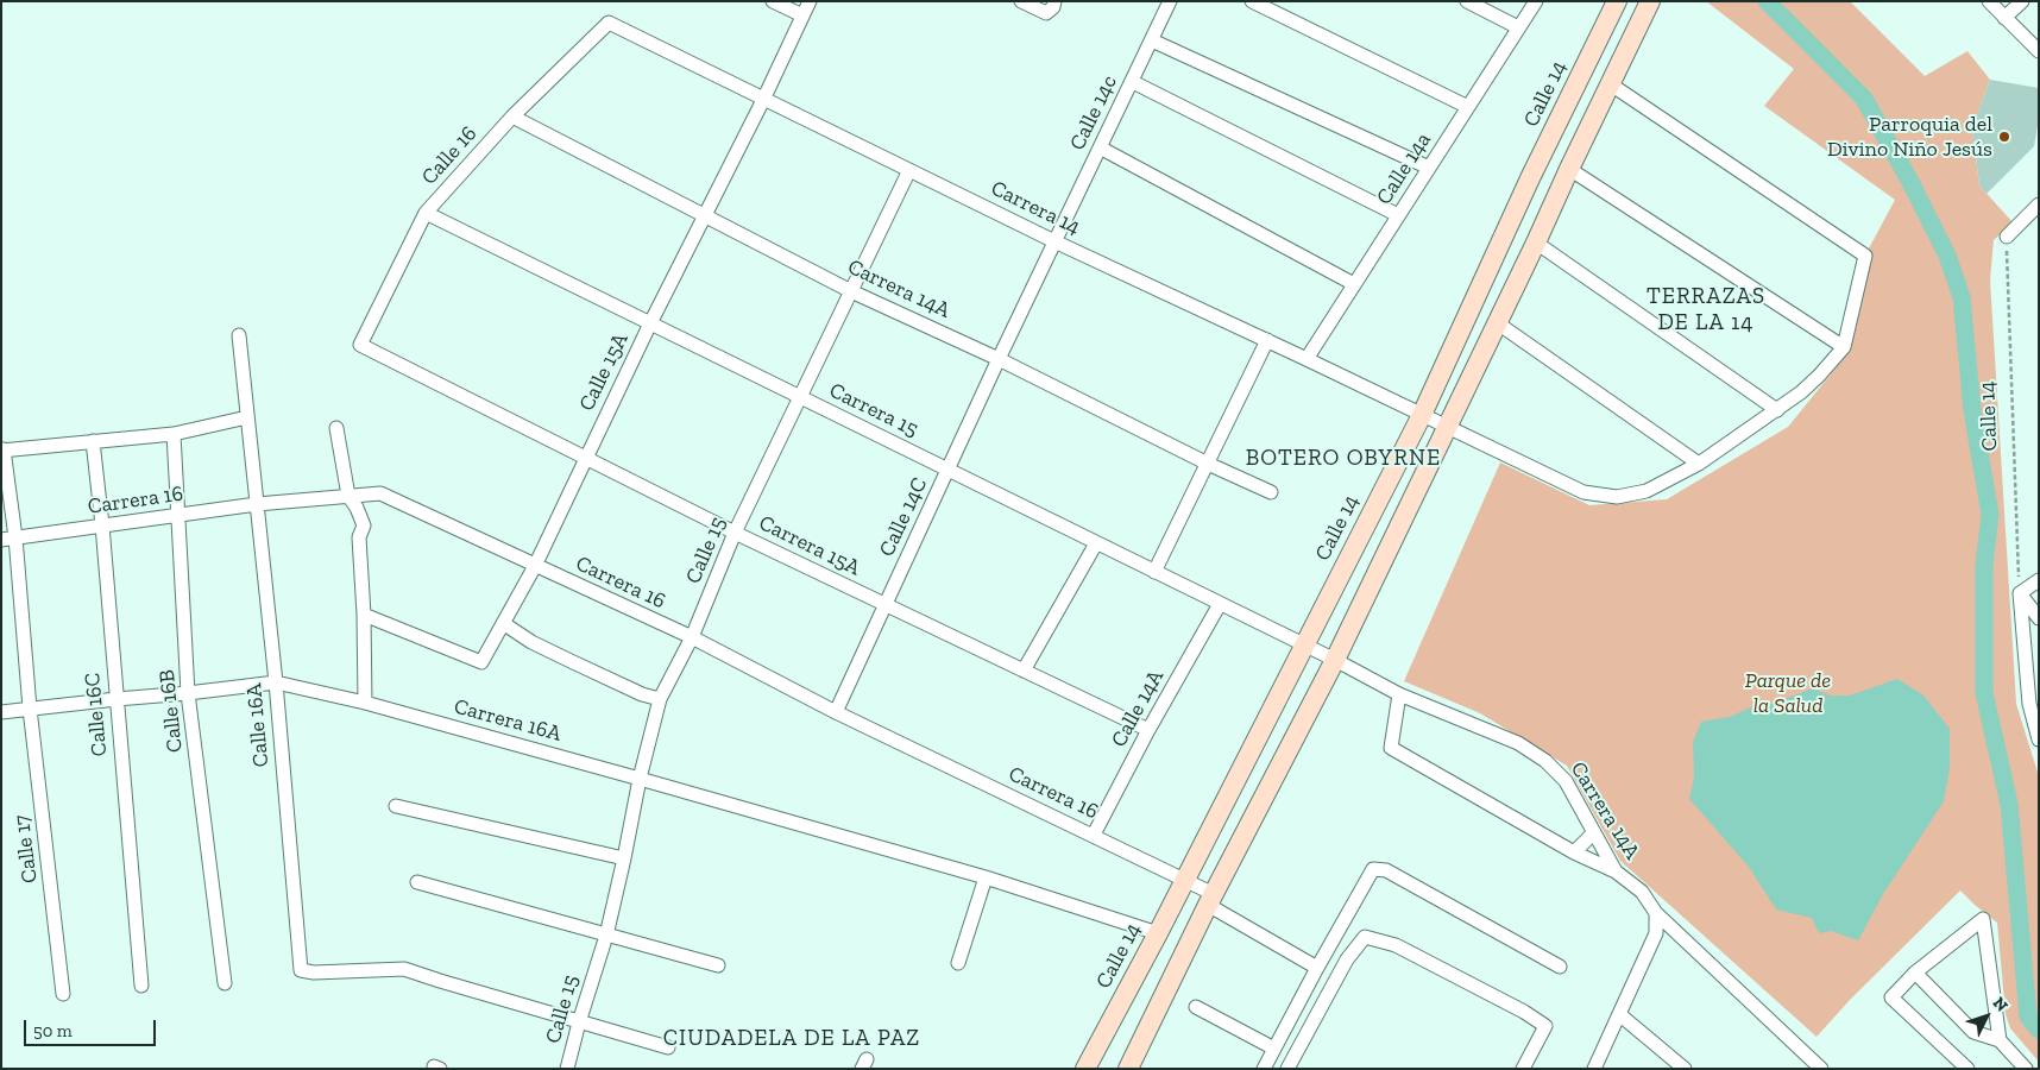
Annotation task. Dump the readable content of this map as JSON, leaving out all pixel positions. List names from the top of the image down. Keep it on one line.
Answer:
{"streets":{"main road":["Calle 14"],"street":["Calle 14c","Calle 16","Calle 14a","Carrera 14","Carrera 14A","Calle 15A","Carrera 15","Carrera 16","Calle 14C","Carrera 15A","Calle 15","Calle 14A","Calle 16B","Calle 16C","Carrera 16A","Calle 16A","Calle 17"]},"crossings":[["Calle 14","Carrera 14"],["Calle 14","Carrera 14A"],["Calle 14","Carrera 15"],["Calle 14","Carrera 16"],["Calle 14","Carrera 16A"],["Calle 14c","Carrera 14"],["Calle 14c","Calle 14C"],["Calle 16","Carrera 14"],["Calle 16","Carrera 14A"],["Calle 16","Carrera 15"],["Calle 16","Carrera 15A"],["Calle 14a","Carrera 14"],["Carrera 14","Calle 15A"],["Carrera 14","Calle 14C"],["Carrera 14","Calle 15"],["Carrera 14A","Calle 15A"],["Carrera 14A","Carrera 15"],["Carrera 14A","Calle 14C"],["Carrera 14A","Calle 15"],["Calle 15A","Carrera 15"],["Calle 15A","Carrera 16"],["Calle 15A","Carrera 15A"],["Carrera 15","Calle 14C"],["Carrera 15","Calle 15"],["Carrera 15","Calle 14A"],["Carrera 16","Calle 14C"],["Carrera 16","Calle 15"],["Carrera 16","Calle 14A"],["Carrera 16","Calle 16B"],["Carrera 16","Calle 16C"],["Carrera 16","Calle 16A"],["Carrera 16","Calle 17"],["Calle 14C","Carrera 15A"],["Carrera 15A","Calle 15"],["Carrera 15A","Calle 14A"],["Calle 15","Carrera 16A"],["Calle 15","Calle 16A"],["Calle 16B","Carrera 16A"],["Calle 16C","Carrera 16A"],["Carrera 16A","Calle 16A"],["Carrera 16A","Calle 17"]],"districts":["TERRAZAS DE LA 14","BOTERO OBYRNE","CIUDADELA DE LA PAZ"],"parks":["Parque de la Salud"],"places":["Parroquia del Divino Niño Jesús"],"scale_bar":"50 m","north":"top right"}
